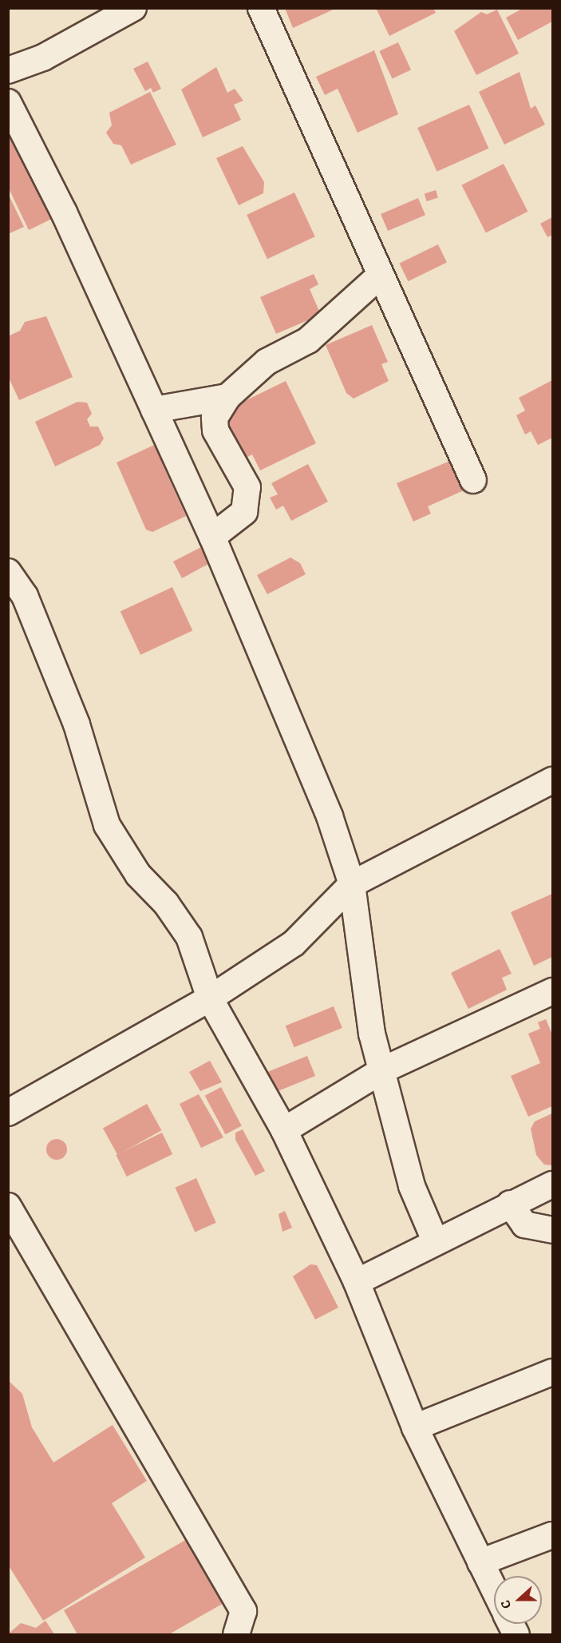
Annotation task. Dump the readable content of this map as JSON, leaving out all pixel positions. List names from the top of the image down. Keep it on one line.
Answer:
{"north":"left"}
